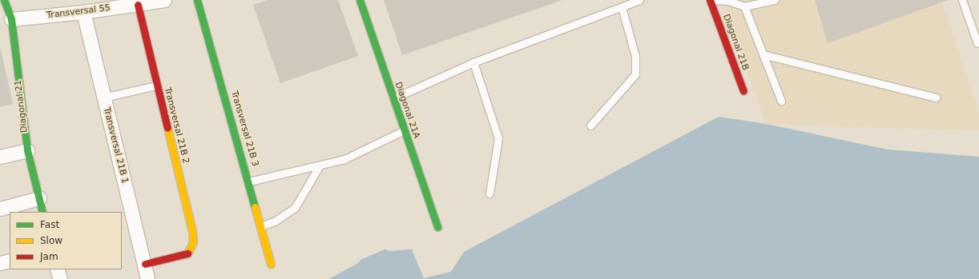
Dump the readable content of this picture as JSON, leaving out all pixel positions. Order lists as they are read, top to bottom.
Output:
{
  "streets": {
    "street": [
      "Transversal 55",
      "Diagonal 21B",
      "Diagonal 21",
      "Diagonal 21A",
      "Transversal 21B 2",
      "Transversal 21B 3",
      "Transversal 21B 1"
    ]
  },
  "crossings": [
    ["Transversal 55", "Diagonal 21"],
    ["Transversal 55", "Transversal 21B 2"],
    ["Transversal 55", "Transversal 21B 1"],
    ["Transversal 21B 2", "Transversal 21B 1"]
  ],
  "legend": ["Fast", "Slow", "Jam"]
}
